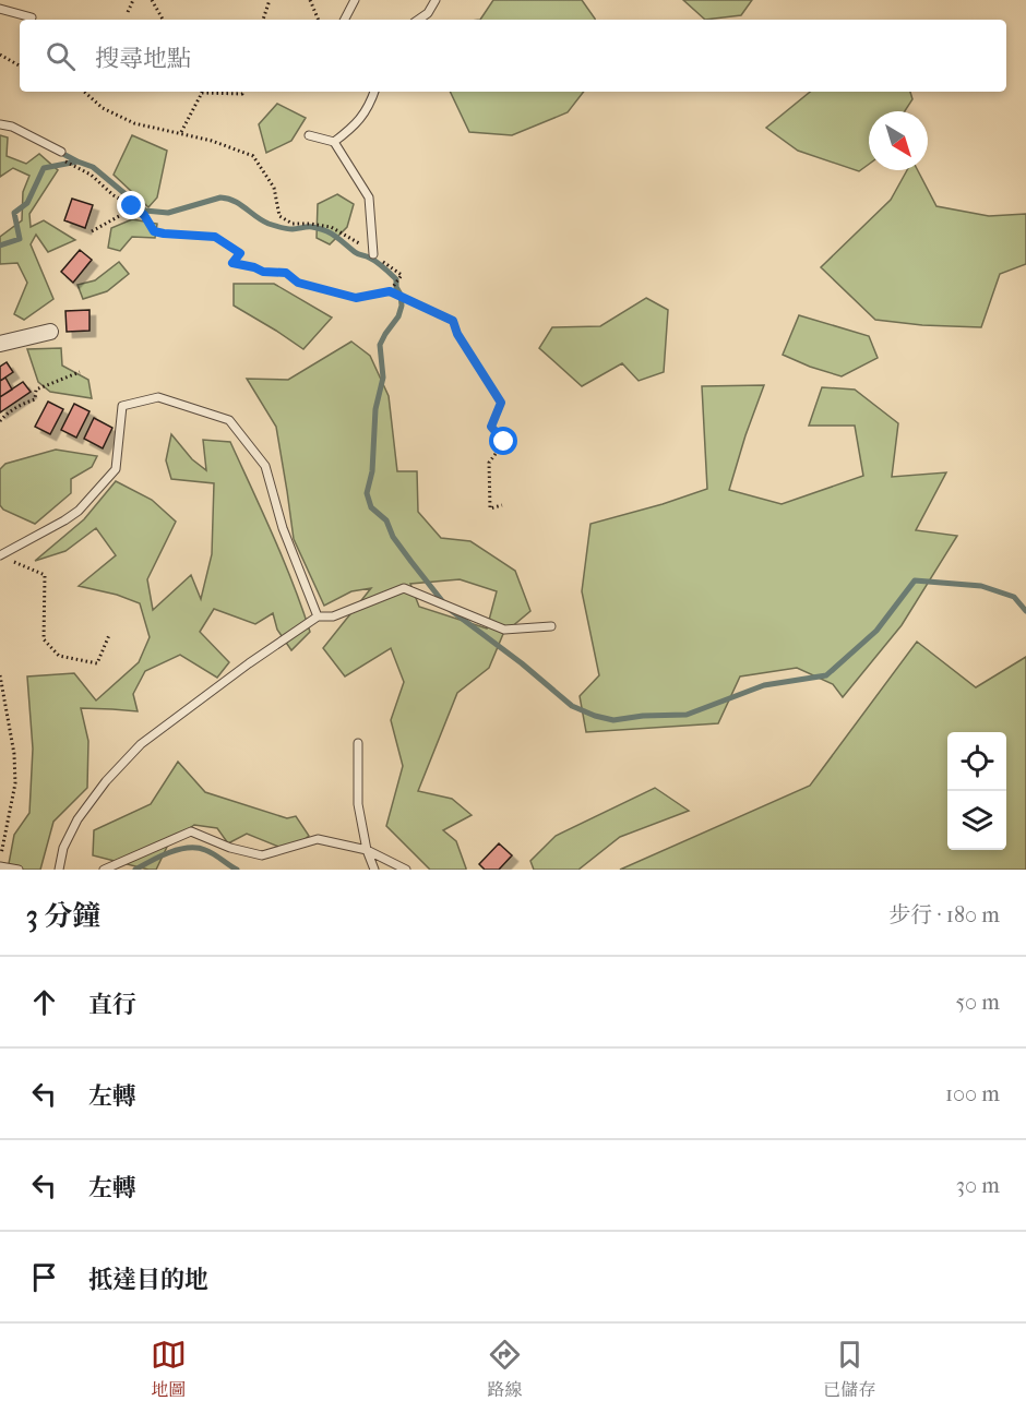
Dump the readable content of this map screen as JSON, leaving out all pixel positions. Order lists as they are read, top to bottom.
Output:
{
  "north": "bottom right",
  "page": {
    "search": "搜尋地點",
    "heading": ["3 分鐘", "步行 · 180 m"],
    "list": [
      ["直行", "50 m"],
      ["左轉", "100 m"],
      ["左轉", "30 m"],
      "抵達目的地"
    ],
    "nav": ["地圖", "路線", "已儲存"]
  }
}
